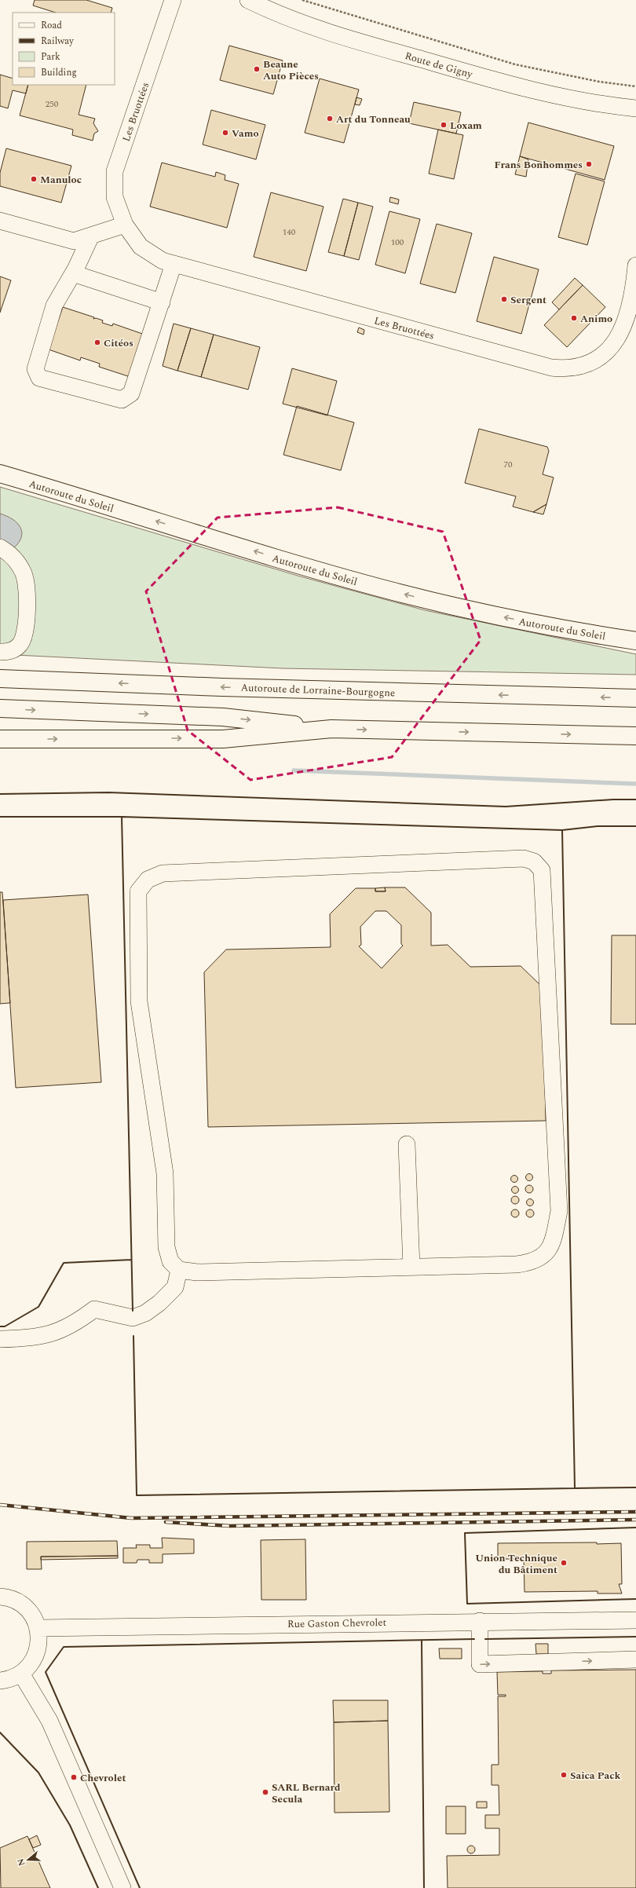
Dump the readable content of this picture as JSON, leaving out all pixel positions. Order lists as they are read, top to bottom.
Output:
{
  "streets": {
    "highway": ["Autoroute du Soleil", "Autoroute de Lorraine-Bourgogne"],
    "street": ["Route de Gigny", "Les Bruottées", "Rue Gaston Chevrolet"]
  },
  "places": [
    "Beaune Auto Pièces",
    "Art du Tonneau",
    "Loxam",
    "Vamo",
    "Frans Bonhommes",
    "Manuloc",
    "Sergent",
    "Animo",
    "Citéos",
    "Union Technique du Bâtiment",
    "Saica Pack",
    "Chevrolet",
    "SARL Bernard Secula"
  ],
  "house_numbers": [
    "250",
    "140",
    "100",
    "70"
  ],
  "legend": [
    "Road",
    "Railway",
    "Park",
    "Building"
  ],
  "north": "left"
}
